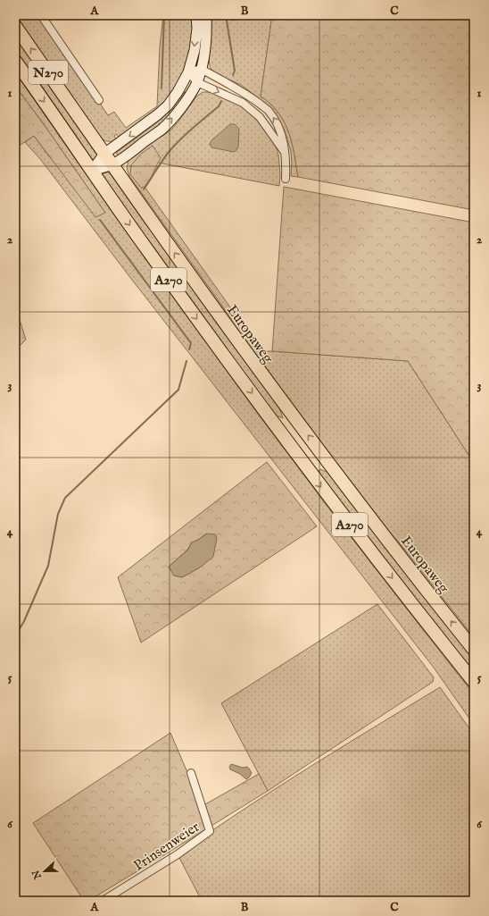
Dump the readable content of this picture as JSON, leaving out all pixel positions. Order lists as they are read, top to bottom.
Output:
{
  "streets": {
    "highway": ["N270", "A270", "Europaweg"],
    "street": ["Prinsenweier"]
  },
  "crossings": [
    ["N270", "A270"]
  ],
  "north": "left",
  "grid": {
    "columns": ["A", "B", "C"],
    "rows": [
      "1",
      "2",
      "3",
      "4",
      "5",
      "6"
    ]
  }
}
